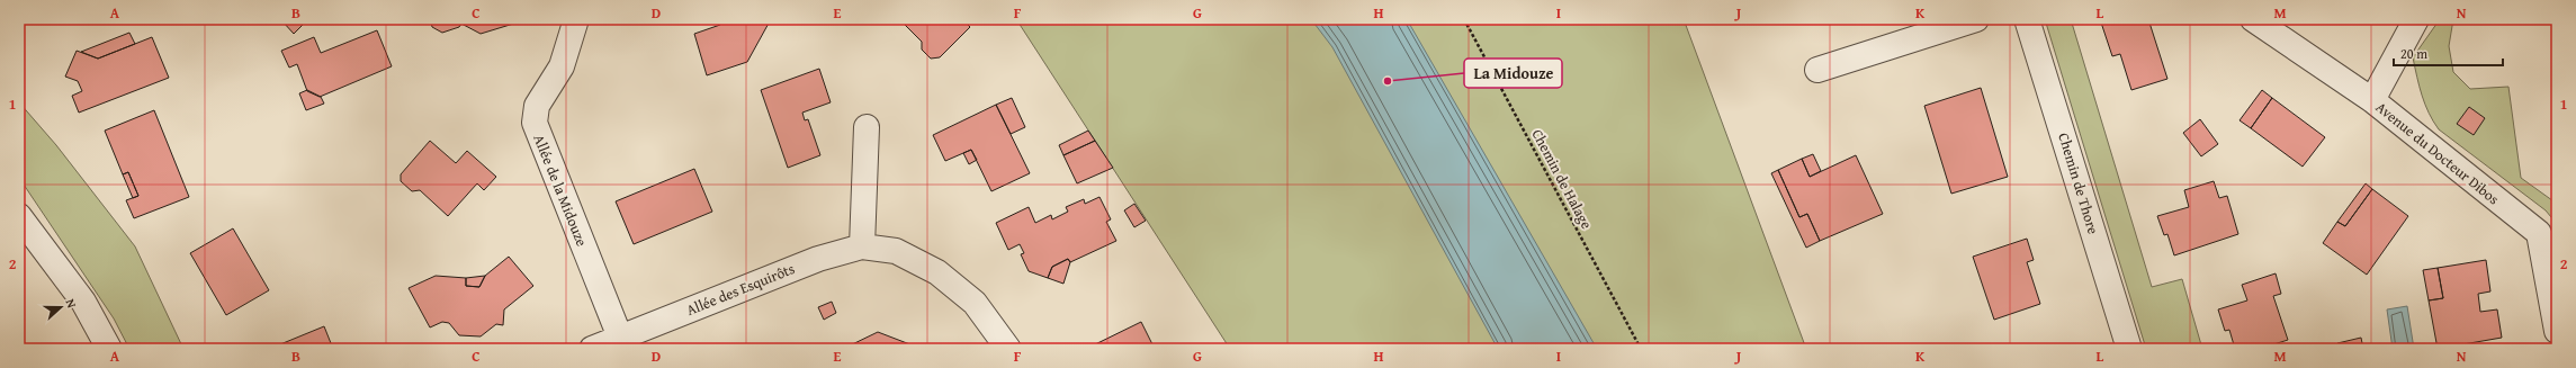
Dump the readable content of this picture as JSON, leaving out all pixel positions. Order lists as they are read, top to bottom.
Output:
{
  "streets": {
    "street": [
      "Avenue du Docteur Dibos",
      "Chemin de Thore",
      "Allée de la Midouze",
      "Allée des Esquirôts"
    ],
    "path": ["Chemin de Halage"]
  },
  "crossings": [
    ["Allée de la Midouze", "Allée des Esquirôts"]
  ],
  "places": ["La Midouze"],
  "scale_bar": "20 m",
  "north": "right",
  "grid": {
    "columns": [
      "A",
      "B",
      "C",
      "D",
      "E",
      "F",
      "G",
      "H",
      "I",
      "J",
      "K",
      "L",
      "M",
      "N"
    ],
    "rows": ["1", "2"]
  }
}
